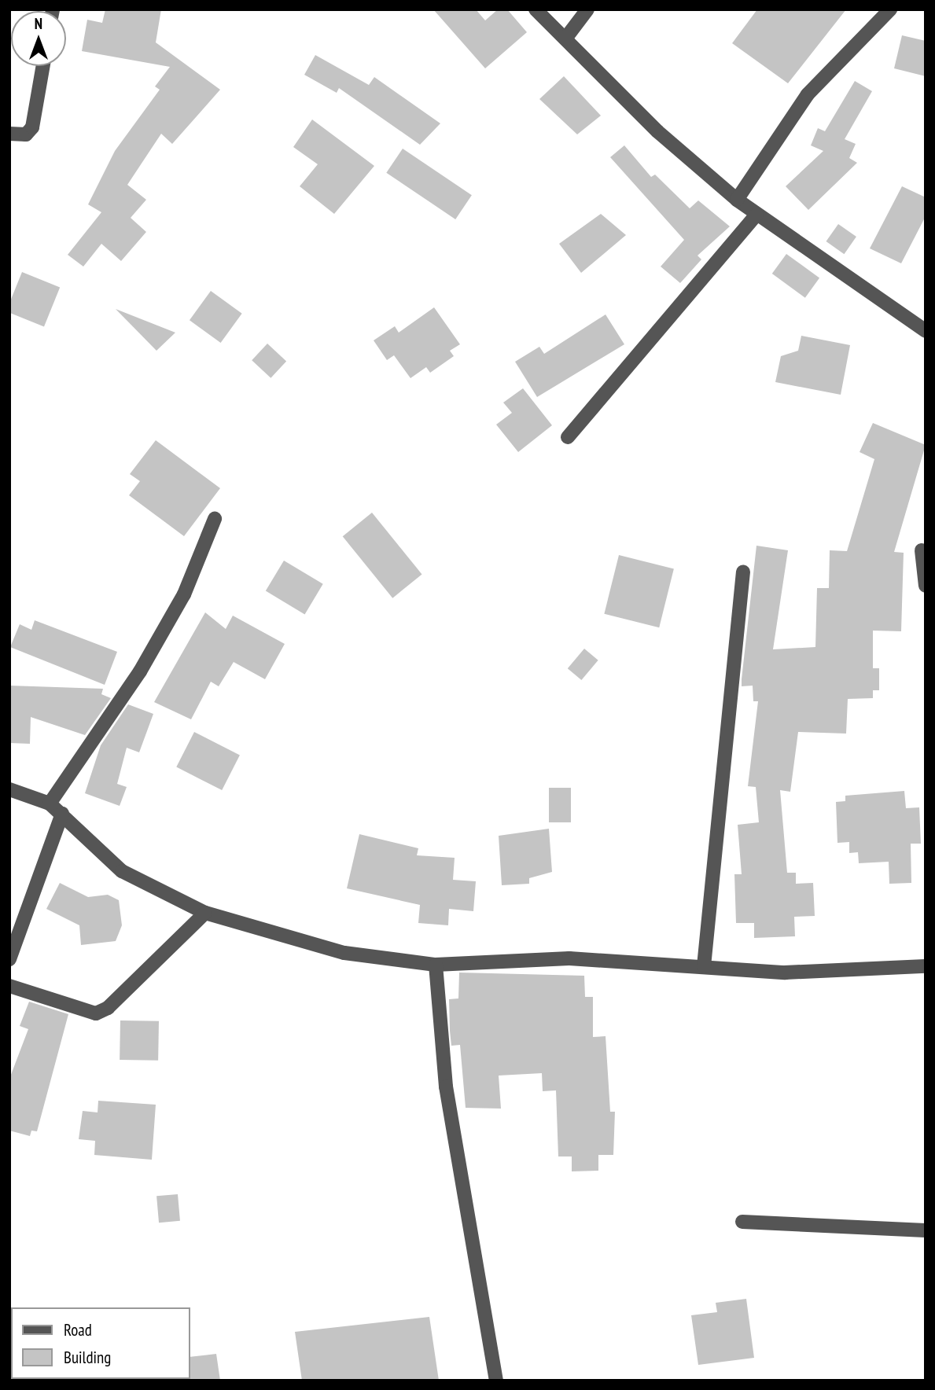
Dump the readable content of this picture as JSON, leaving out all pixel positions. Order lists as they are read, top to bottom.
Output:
{
  "legend": ["Road", "Building"],
  "north": "top"
}
